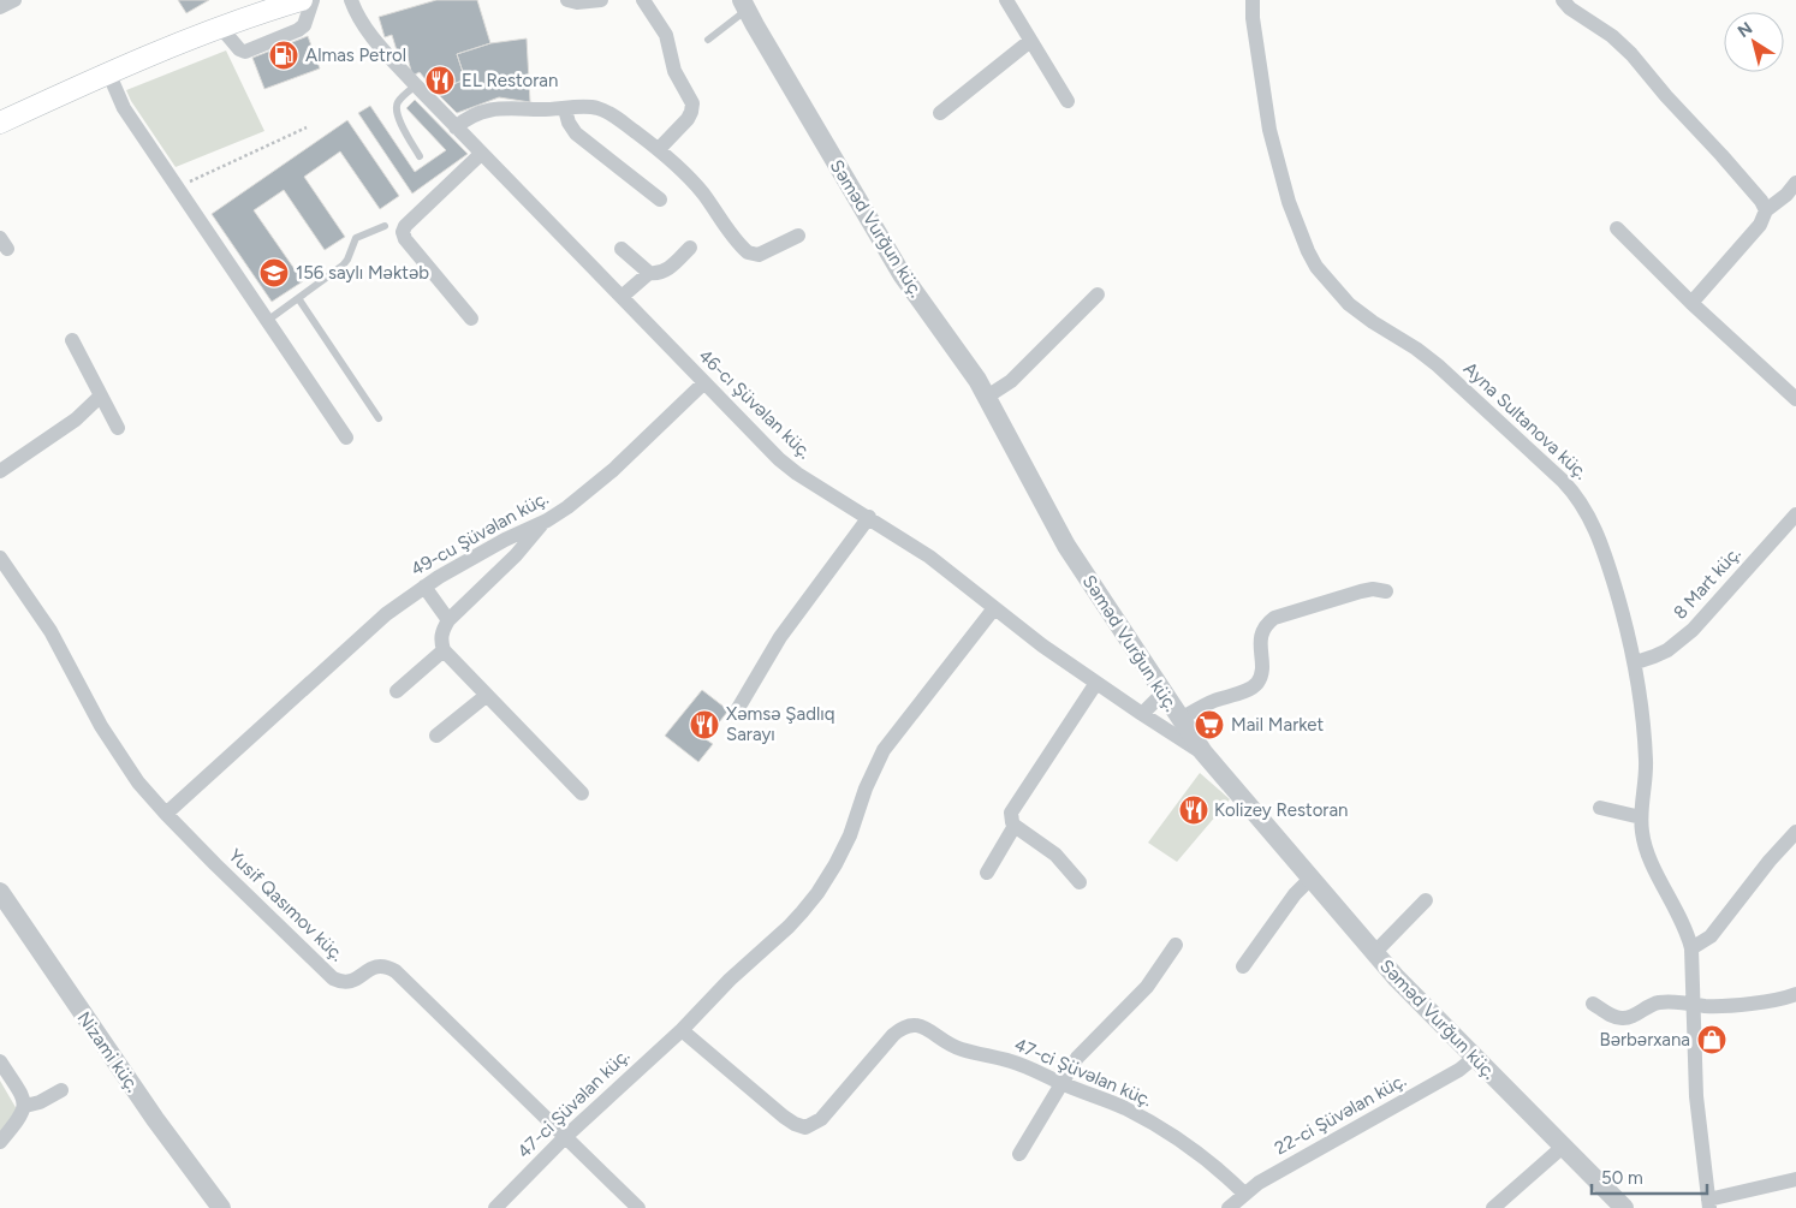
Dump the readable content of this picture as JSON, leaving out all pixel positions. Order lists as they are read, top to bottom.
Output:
{
  "streets": {
    "street": [
      "Səməd Vurğun küç.",
      "46-cı Şüvəlan küç.",
      "Ayna Sultanova küç.",
      "49-cu Şüvəlan küç.",
      "8 Mart küç.",
      "Yusif Qasımov küç.",
      "Nizami küç.",
      "47-ci Şüvəlan küç.",
      "22-ci Şüvəlan küç."
    ]
  },
  "crossings": [
    ["Səməd Vurğun küç.", "46-cı Şüvəlan küç."],
    ["Səməd Vurğun küç.", "22-ci Şüvəlan küç."],
    ["46-cı Şüvəlan küç.", "49-cu Şüvəlan küç."],
    ["46-cı Şüvəlan küç.", "47-ci Şüvəlan küç."],
    ["Ayna Sultanova küç.", "8 Mart küç."],
    ["49-cu Şüvəlan küç.", "Yusif Qasımov küç."],
    ["Yusif Qasımov küç.", "47-ci Şüvəlan küç."],
    ["47-ci Şüvəlan küç.", "22-ci Şüvəlan küç."]
  ],
  "places": {
    "fuel station": ["Almas Petrol"],
    "restaurant": ["EL Restoran", "Xəmsə Şadlıq Sarayı", "Kolizey Restoran"],
    "school or university": ["156 saylı Məktəb"],
    "supermarket": ["Mail Market"],
    "shop": ["Bərbərxana"]
  },
  "scale_bar": "50 m",
  "north": "top left"
}
